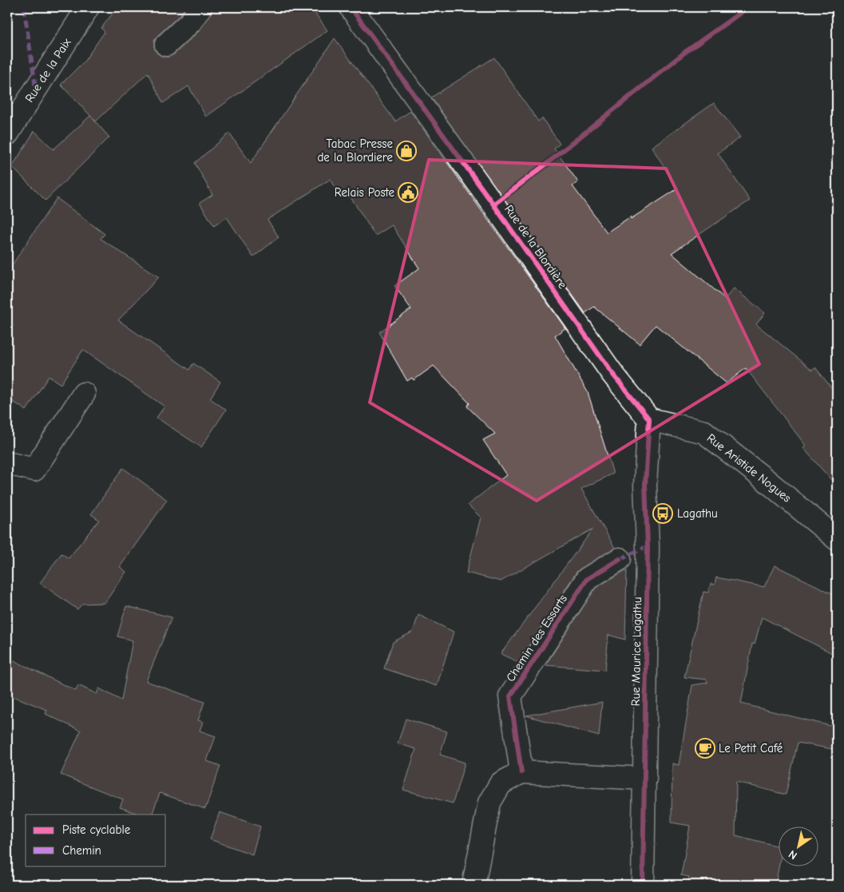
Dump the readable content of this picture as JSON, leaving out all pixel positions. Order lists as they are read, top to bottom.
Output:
{
  "streets": {
    "street": [
      "Rue de la Paix",
      "Rue de la Blordière",
      "Rue Aristide Nogues",
      "Chemin des Essarts",
      "Rue Maurice Lagathu"
    ]
  },
  "crossings": [
    ["Rue de la Blordière", "Rue Aristide Nogues"],
    ["Rue de la Blordière", "Rue Maurice Lagathu"],
    ["Rue Aristide Nogues", "Rue Maurice Lagathu"]
  ],
  "places": {
    "shop": ["Tabac Presse de la Blordiere"],
    "public building": ["Relais Poste"],
    "bus stop": ["Lagathu"],
    "cafe": ["Le Petit Café"]
  },
  "legend": ["Piste cyclable", "Chemin"],
  "north": "bottom left"
}
